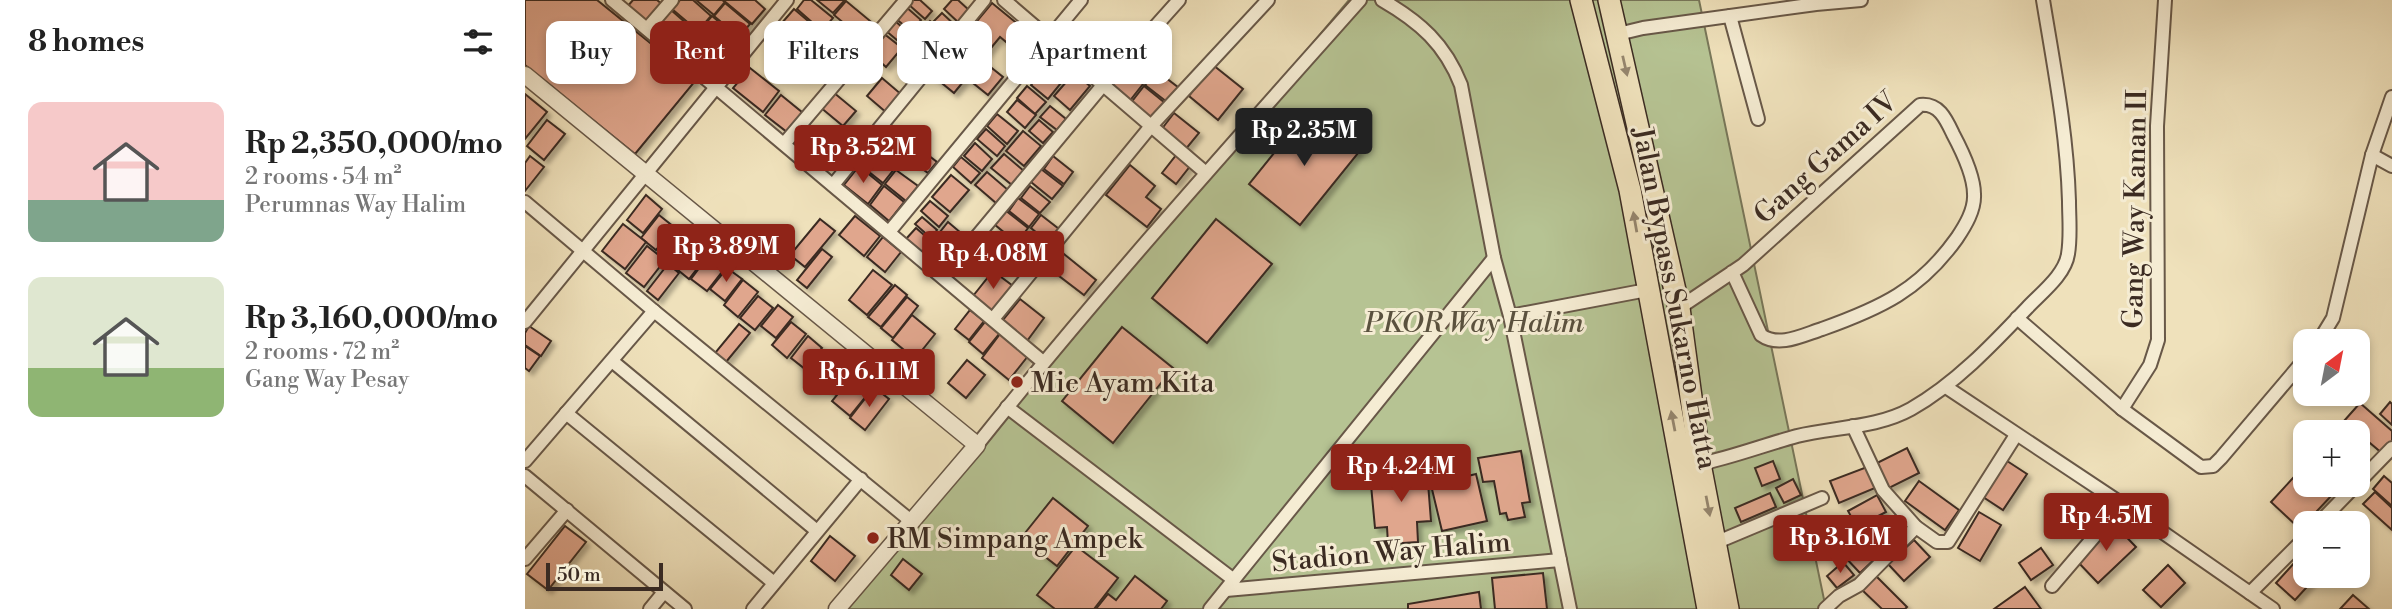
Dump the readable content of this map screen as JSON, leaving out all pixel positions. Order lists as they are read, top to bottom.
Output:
{
  "streets": {
    "highway": ["Jalan Bypass Sukarno Hatta"],
    "street": ["Gang Gama IV", "Gang Way Kanan II", "Stadion Way Halim"]
  },
  "crossings": [
    ["Gang Gama IV", "Jalan Bypass Sukarno Hatta"]
  ],
  "parks": ["PKOR Way Halim"],
  "places": ["Mie Ayam Kita", "RM Simpang Ampek"],
  "scale_bar": "50 m",
  "north": "top right",
  "page": {
    "heading": "8 homes",
    "chip": [
      "Buy",
      "Rent",
      "Filters",
      "New",
      "Apartment"
    ],
    "list": [
      {
        "name": "Rp 2,350,000/mo",
        "note": "2 rooms · 54 m² · Perumnas Way Halim"
      },
      {
        "name": "Rp 3,160,000/mo",
        "note": "2 rooms · 72 m² · Gang Way Pesay"
      }
    ],
    "price": [
      "Rp 2.35M",
      "Rp 3.52M",
      "Rp 3.89M",
      "Rp 4.08M",
      "Rp 6.11M",
      "Rp 4.24M",
      "Rp 4.5M",
      "Rp 3.16M"
    ],
    "map_buttons": ["+", "−"],
    "scale": "50 m"
  }
}
